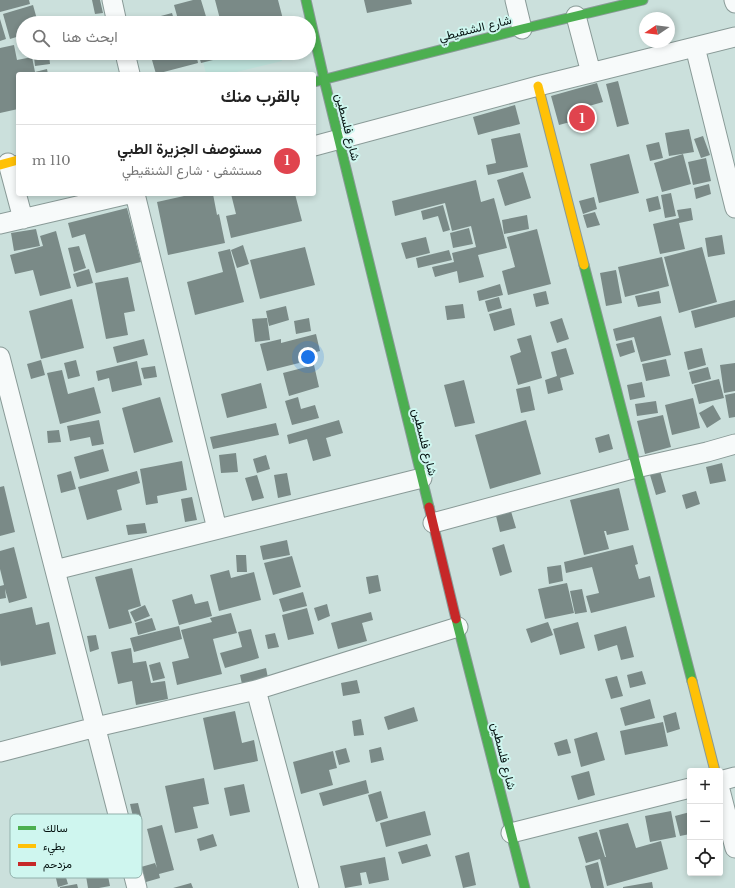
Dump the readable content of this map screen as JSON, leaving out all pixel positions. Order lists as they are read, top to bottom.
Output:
{
  "streets": {
    "street": ["شارع الشنقيطي", "شارع فلسطين"]
  },
  "crossings": [
    ["شارع الشنقيطي", "شارع فلسطين"]
  ],
  "legend": ["سالك", "بطيء", "مزدحم"],
  "north": "left",
  "page": {
    "search": "ابحث هنا",
    "heading": "بالقرب منك",
    "pins": "1",
    "list": [
      {
        "mark": "1",
        "name": "مستوصف الجزيرة الطبي",
        "note": "مستشفى · شارع الشنقيطي",
        "value": "110 m"
      }
    ],
    "map_buttons": ["+", "−"]
  }
}
